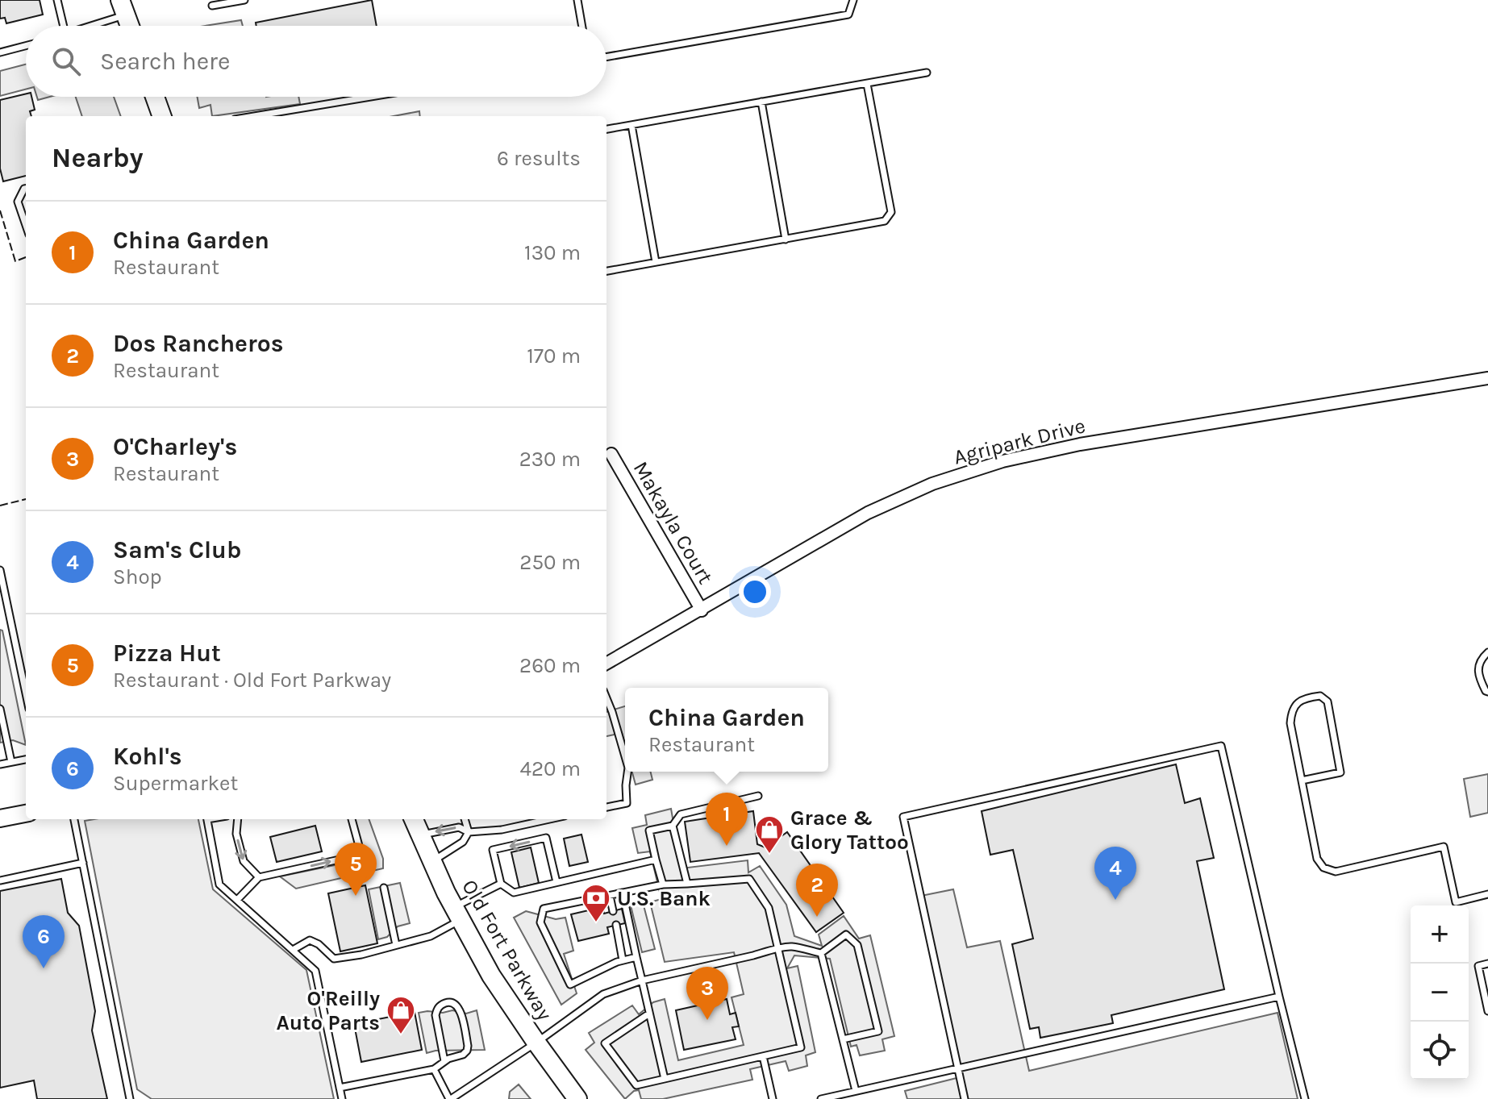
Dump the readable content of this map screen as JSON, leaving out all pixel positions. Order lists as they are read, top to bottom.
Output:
{
  "streets": {
    "main road": ["Old Fort Parkway"],
    "street": ["Agripark Drive", "Makayla Court"]
  },
  "crossings": [
    ["Agripark Drive", "Makayla Court"]
  ],
  "places": {
    "shop": ["Grace & Glory Tattoo", "O'Reilly Auto Parts"],
    "bank": ["U.S. Bank"]
  },
  "page": {
    "search": "Search here",
    "heading": ["Nearby", "6 results"],
    "list": [
      {
        "mark": "1",
        "name": "China Garden",
        "note": "Restaurant",
        "value": "130 m"
      },
      {
        "mark": "2",
        "name": "Dos Rancheros",
        "note": "Restaurant",
        "value": "170 m"
      },
      {
        "mark": "3",
        "name": "O'Charley's",
        "note": "Restaurant",
        "value": "230 m"
      },
      {
        "mark": "4",
        "name": "Sam's Club",
        "note": "Shop",
        "value": "250 m"
      },
      {
        "mark": "5",
        "name": "Pizza Hut",
        "note": "Restaurant · Old Fort Parkway",
        "value": "260 m"
      },
      {
        "mark": "6",
        "name": "Kohl's",
        "note": "Supermarket",
        "value": "420 m"
      }
    ],
    "popup": ["China Garden", "Restaurant"],
    "pins": [
      "1",
      "5",
      "4",
      "2",
      "6",
      "3"
    ],
    "map_buttons": ["+", "−"]
  }
}
